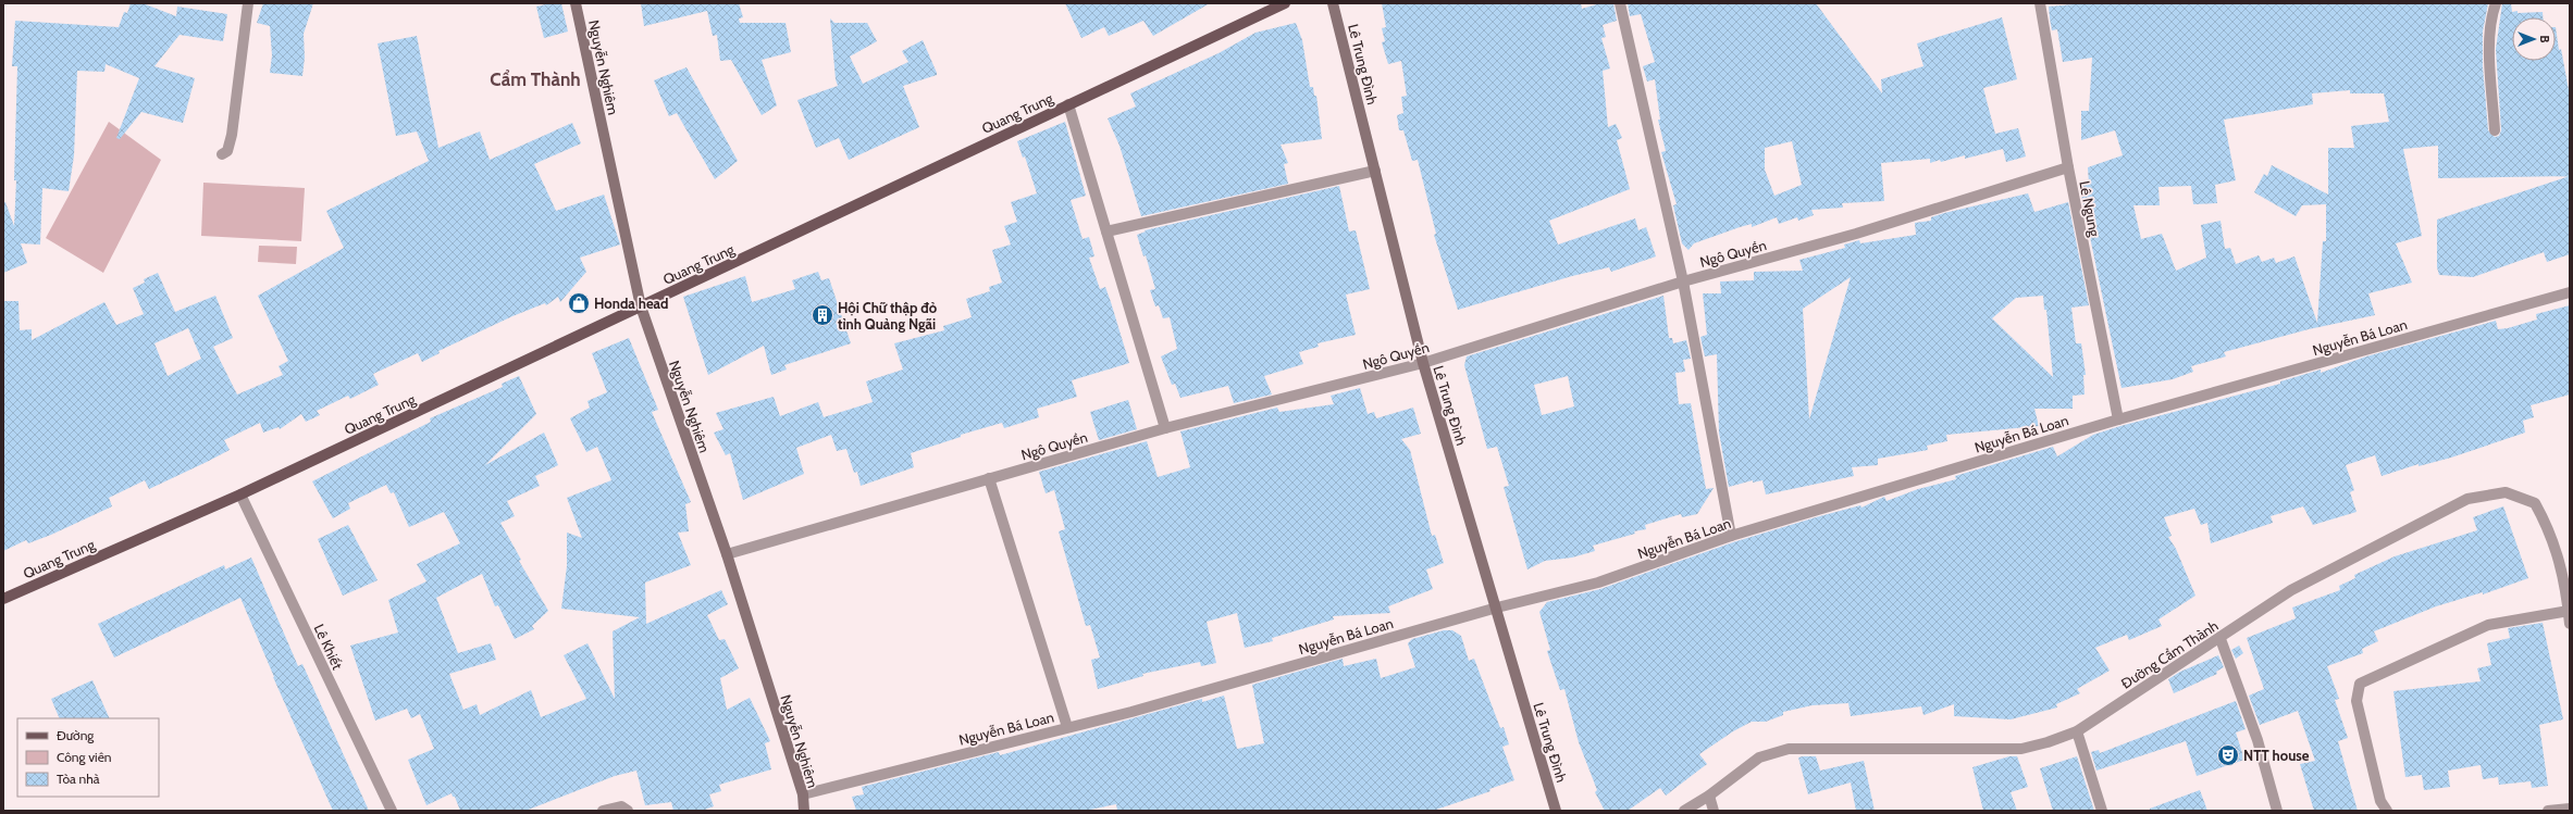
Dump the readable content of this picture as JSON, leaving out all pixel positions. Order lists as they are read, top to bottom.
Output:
{
  "streets": {
    "main road": ["Lê Trung Đình", "Nguyễn Nghiêm", "Quang Trung"],
    "street": [
      "Lê Ngung",
      "Ngô Quyền",
      "Nguyễn Bá Loan",
      "Lê Khiết",
      "Đường Cẩm Thành"
    ]
  },
  "crossings": [
    ["Lê Trung Đình", "Ngô Quyền"],
    ["Lê Trung Đình", "Nguyễn Bá Loan"],
    ["Nguyễn Nghiêm", "Quang Trung"],
    ["Nguyễn Nghiêm", "Ngô Quyền"],
    ["Nguyễn Nghiêm", "Nguyễn Bá Loan"],
    ["Quang Trung", "Lê Khiết"],
    ["Lê Ngung", "Ngô Quyền"],
    ["Lê Ngung", "Nguyễn Bá Loan"]
  ],
  "districts": ["Cẩm Thành"],
  "places": {
    "shop": ["Honda head"],
    "building": ["Hội Chữ thập đỏ tỉnh Quảng Ngãi"],
    "theatre": ["NTT house"]
  },
  "legend": ["Đường", "Công viên", "Tòa nhà"],
  "north": "right"
}
